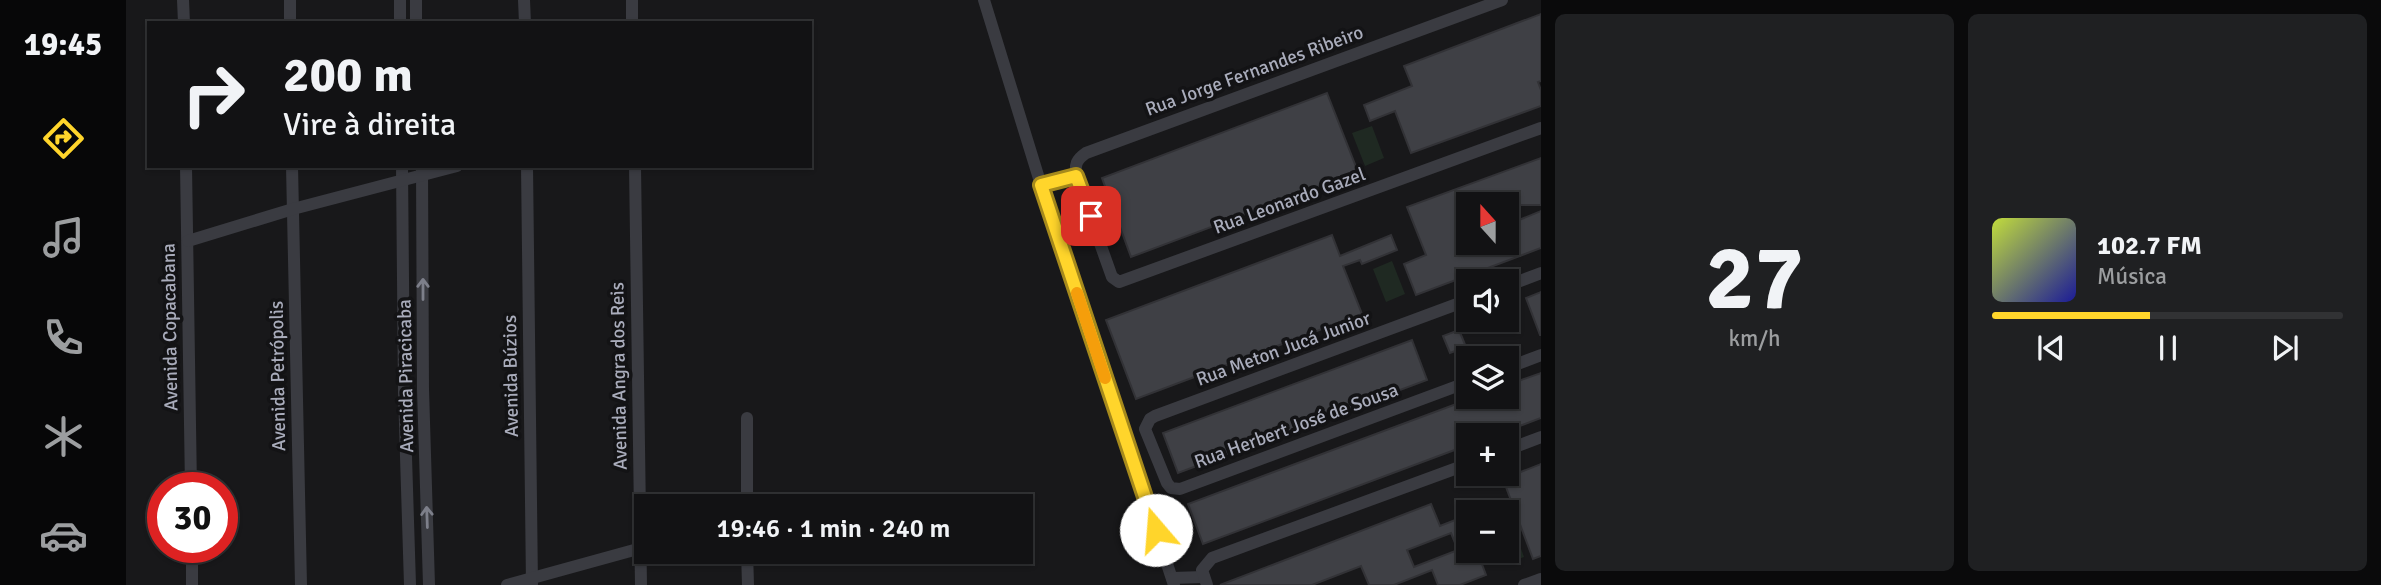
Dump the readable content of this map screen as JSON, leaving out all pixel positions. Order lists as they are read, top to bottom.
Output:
{
  "streets": {
    "street": [
      "Rua Jorge Fernandes Ribeiro",
      "Rua Leonardo Gazel",
      "Avenida Copacabana",
      "Rua Meton Jucá Junior",
      "Avenida Petrópolis",
      "Avenida Piracicaba",
      "Avenida Búzios",
      "Avenida Angra dos Reis",
      "Rua Herbert José de Sousa"
    ]
  },
  "crossings": [
    ["Rua Jorge Fernandes Ribeiro", "Rua Leonardo Gazel"],
    ["Rua Meton Jucá Junior", "Rua Herbert José de Sousa"]
  ],
  "north": "top",
  "page": {
    "tabs": "19:45",
    "tile": ["27", "km/h"],
    "turn": ["200 m", "Vire à direita"],
    "map_buttons": ["+", "−"],
    "song": ["102.7 FM", "Música"],
    "limit": "30",
    "trip": "19:46 · 1 min · 240 m"
  }
}
